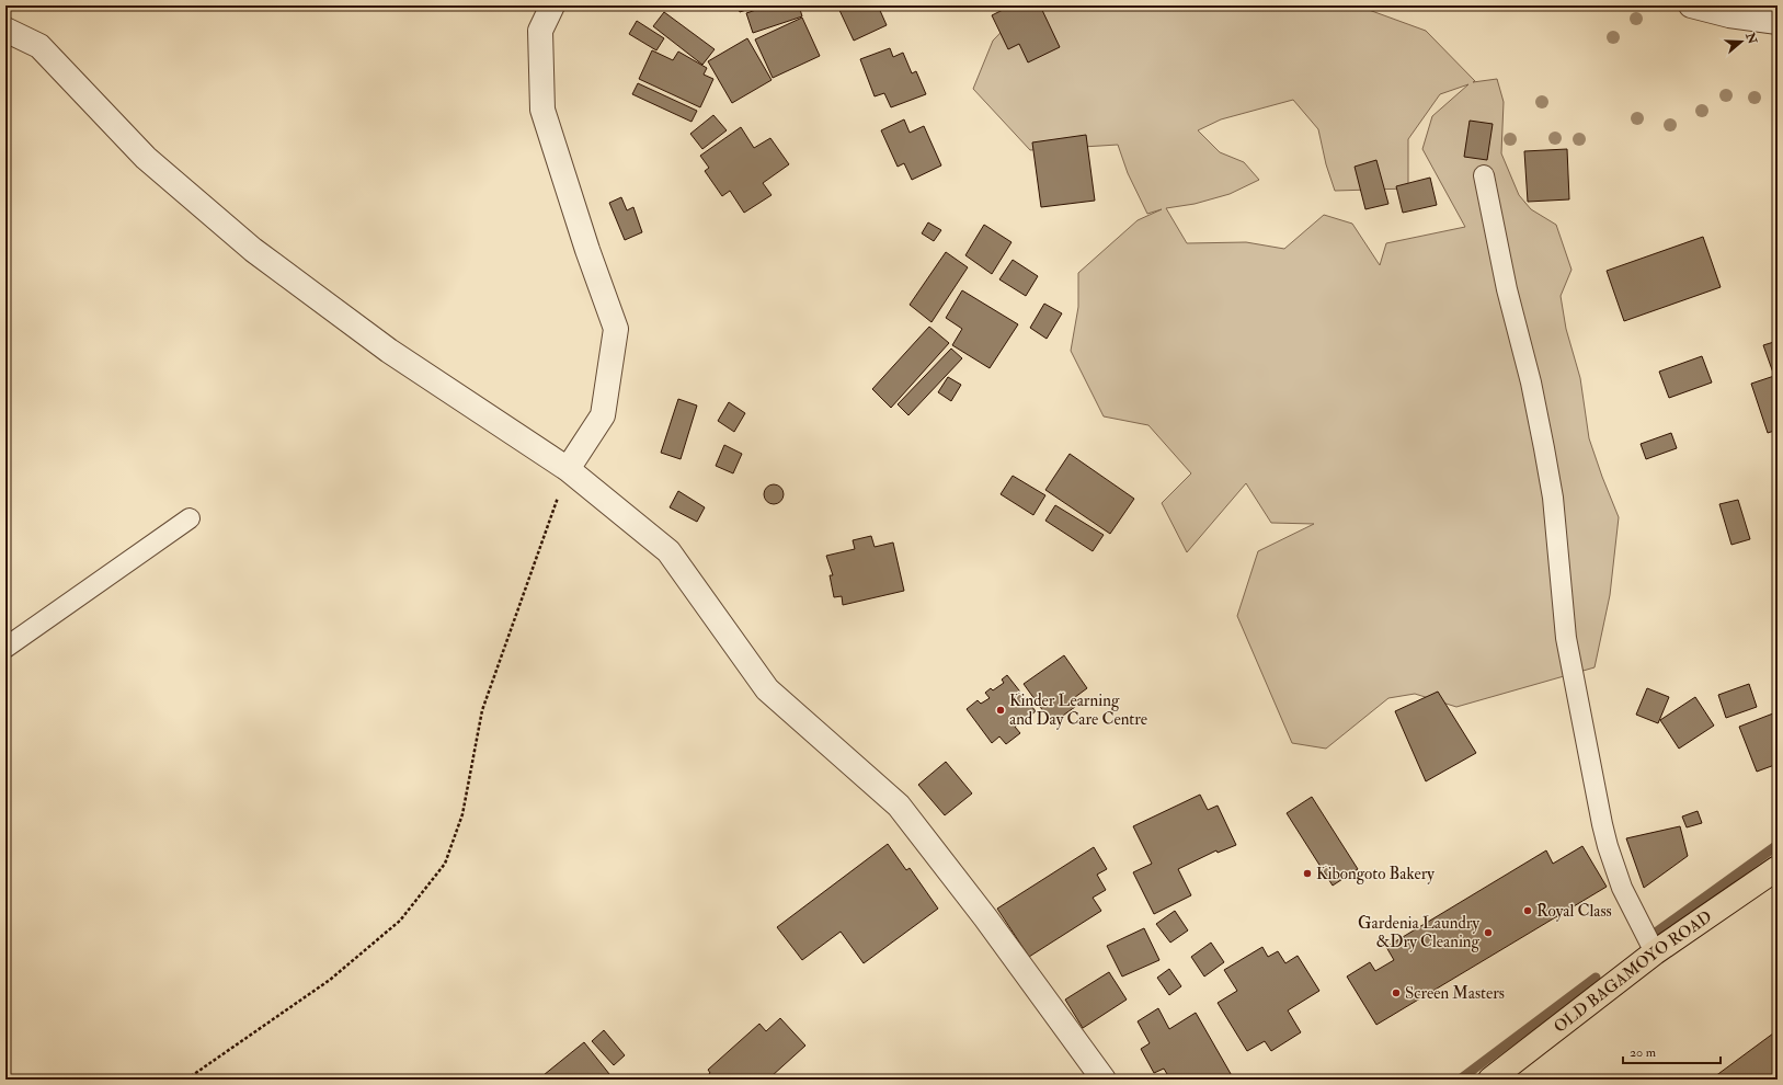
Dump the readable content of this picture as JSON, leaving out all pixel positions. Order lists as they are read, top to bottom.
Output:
{
  "streets": {
    "main road": ["OLD BAGAMOYO ROAD"]
  },
  "places": [
    "Kinder Learning and Day Care Centre",
    "Kibongoto Bakery",
    "Royal Class",
    "Gardenia Laundry &Dry Cleaning",
    "Screen Masters"
  ],
  "scale_bar": "20 m",
  "north": "right"
}
